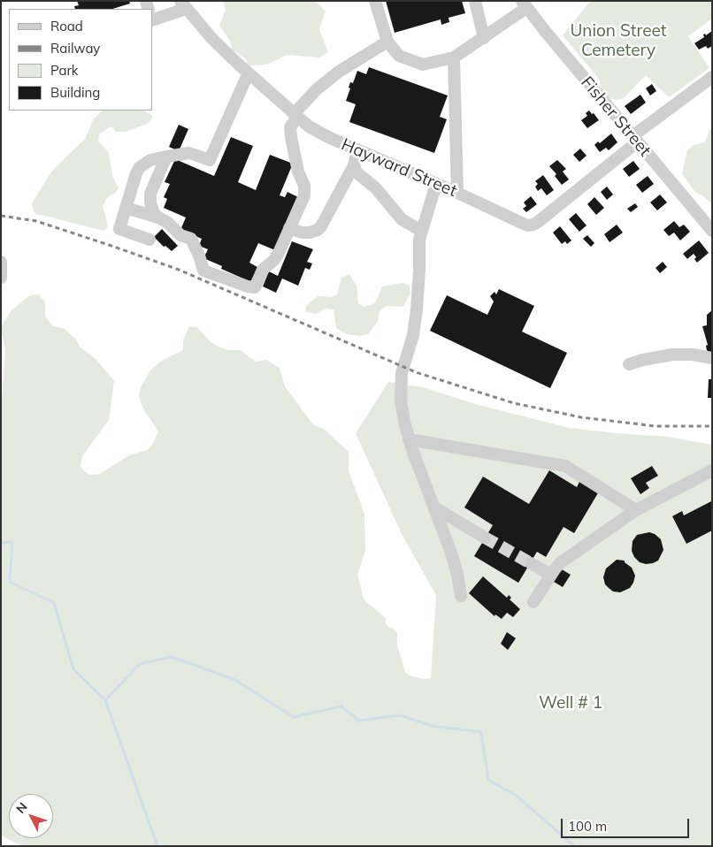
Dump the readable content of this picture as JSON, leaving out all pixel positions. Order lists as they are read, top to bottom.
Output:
{
  "streets": {
    "street": ["Fisher Street", "Hayward Street"]
  },
  "crossings": [
    ["Fisher Street", "Hayward Street"]
  ],
  "parks": ["Union Street Cemetery", "Well # 1"],
  "legend": [
    "Road",
    "Railway",
    "Park",
    "Building"
  ],
  "scale_bar": "100 m",
  "north": "top left"
}
